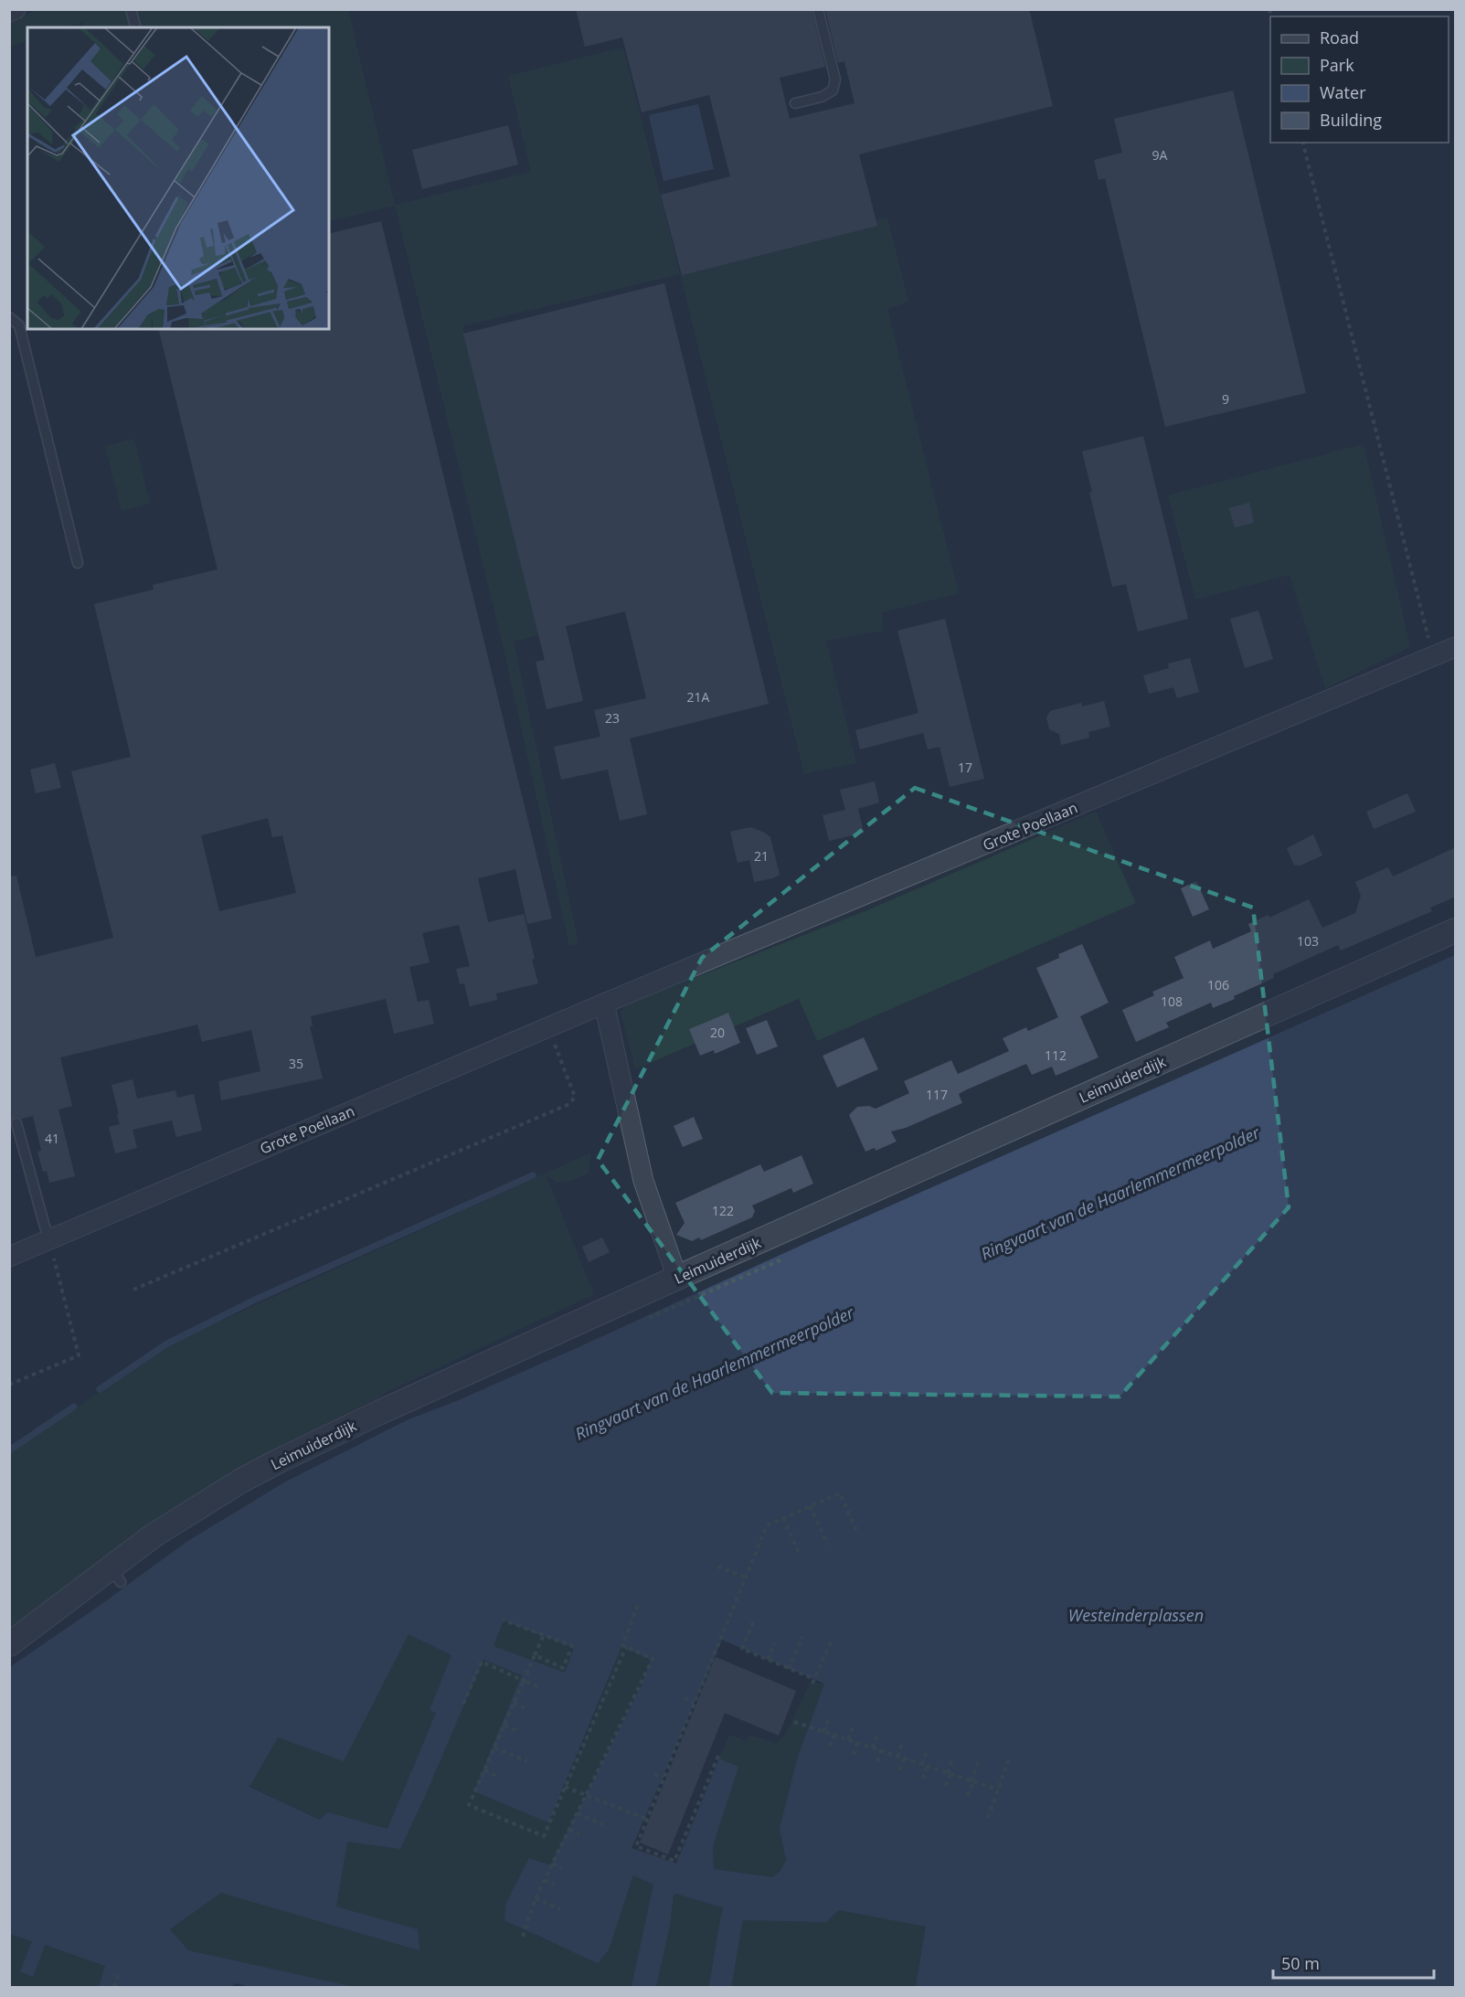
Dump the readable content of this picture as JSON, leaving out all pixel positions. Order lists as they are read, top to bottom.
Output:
{
  "streets": {
    "street": ["Grote Poellaan", "Leimuiderdijk"]
  },
  "water": ["Ringvaart van de Haarlemmermeerpolder", "Westeinderplassen"],
  "house_numbers": [
    "9A",
    "9",
    "21A",
    "23",
    "17",
    "21",
    "103",
    "106",
    "108",
    "20",
    "112",
    "35",
    "117",
    "41",
    "122"
  ],
  "legend": [
    "Road",
    "Park",
    "Water",
    "Building"
  ],
  "scale_bar": "50 m"
}
